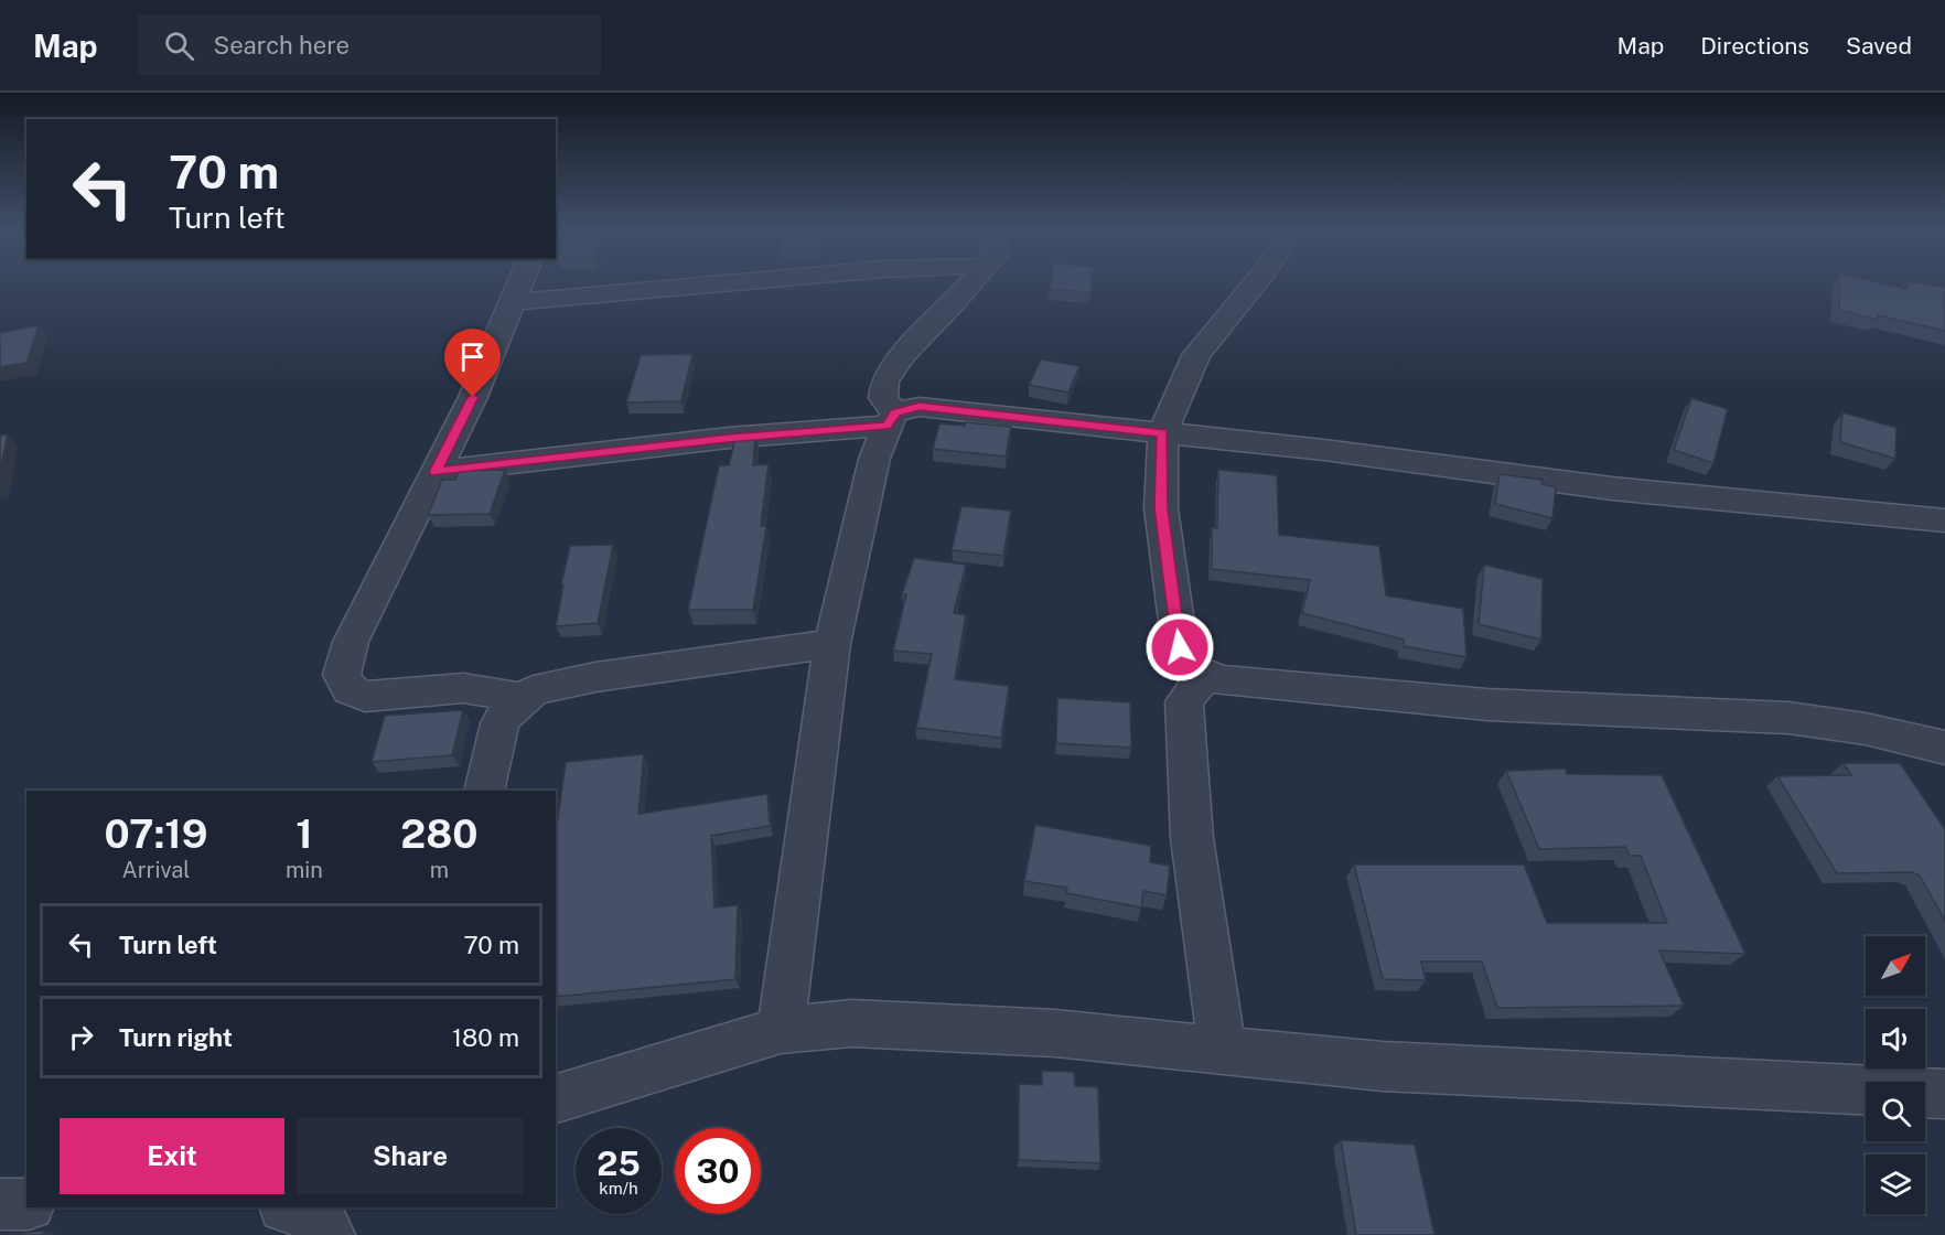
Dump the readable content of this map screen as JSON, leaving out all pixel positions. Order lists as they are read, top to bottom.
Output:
{
  "north": "top right",
  "page": {
    "header": "Map",
    "search": "Search here",
    "nav": ["Map", "Directions", "Saved"],
    "turn": ["70 m", "Turn left"],
    "eta": [
      "07:19",
      "Arrival",
      "1",
      "min",
      "280",
      "m"
    ],
    "list": [
      {
        "name": "Turn left",
        "value": "70 m"
      },
      {
        "name": "Turn right",
        "value": "180 m"
      }
    ],
    "buttons": ["Exit", "Share"],
    "speed": "25 km/h",
    "limit": "30"
  }
}
